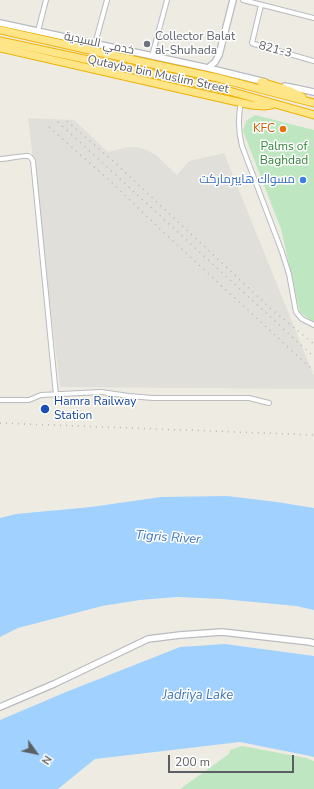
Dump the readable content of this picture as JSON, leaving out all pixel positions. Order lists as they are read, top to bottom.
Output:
{
  "streets": {
    "highway": ["Qutayba bin Muslim Street"],
    "street": ["خدمي السيدية", "821-3"]
  },
  "water": ["Tigris River", "Jadriya Lake"],
  "parks": ["Palms of Baghdad"],
  "places": [
    "Collector Balat al-Shuhada",
    "KFC",
    "مسواك هايبرماركت",
    "Hamra Railway Station"
  ],
  "scale_bar": "200 m",
  "north": "bottom right"
}
